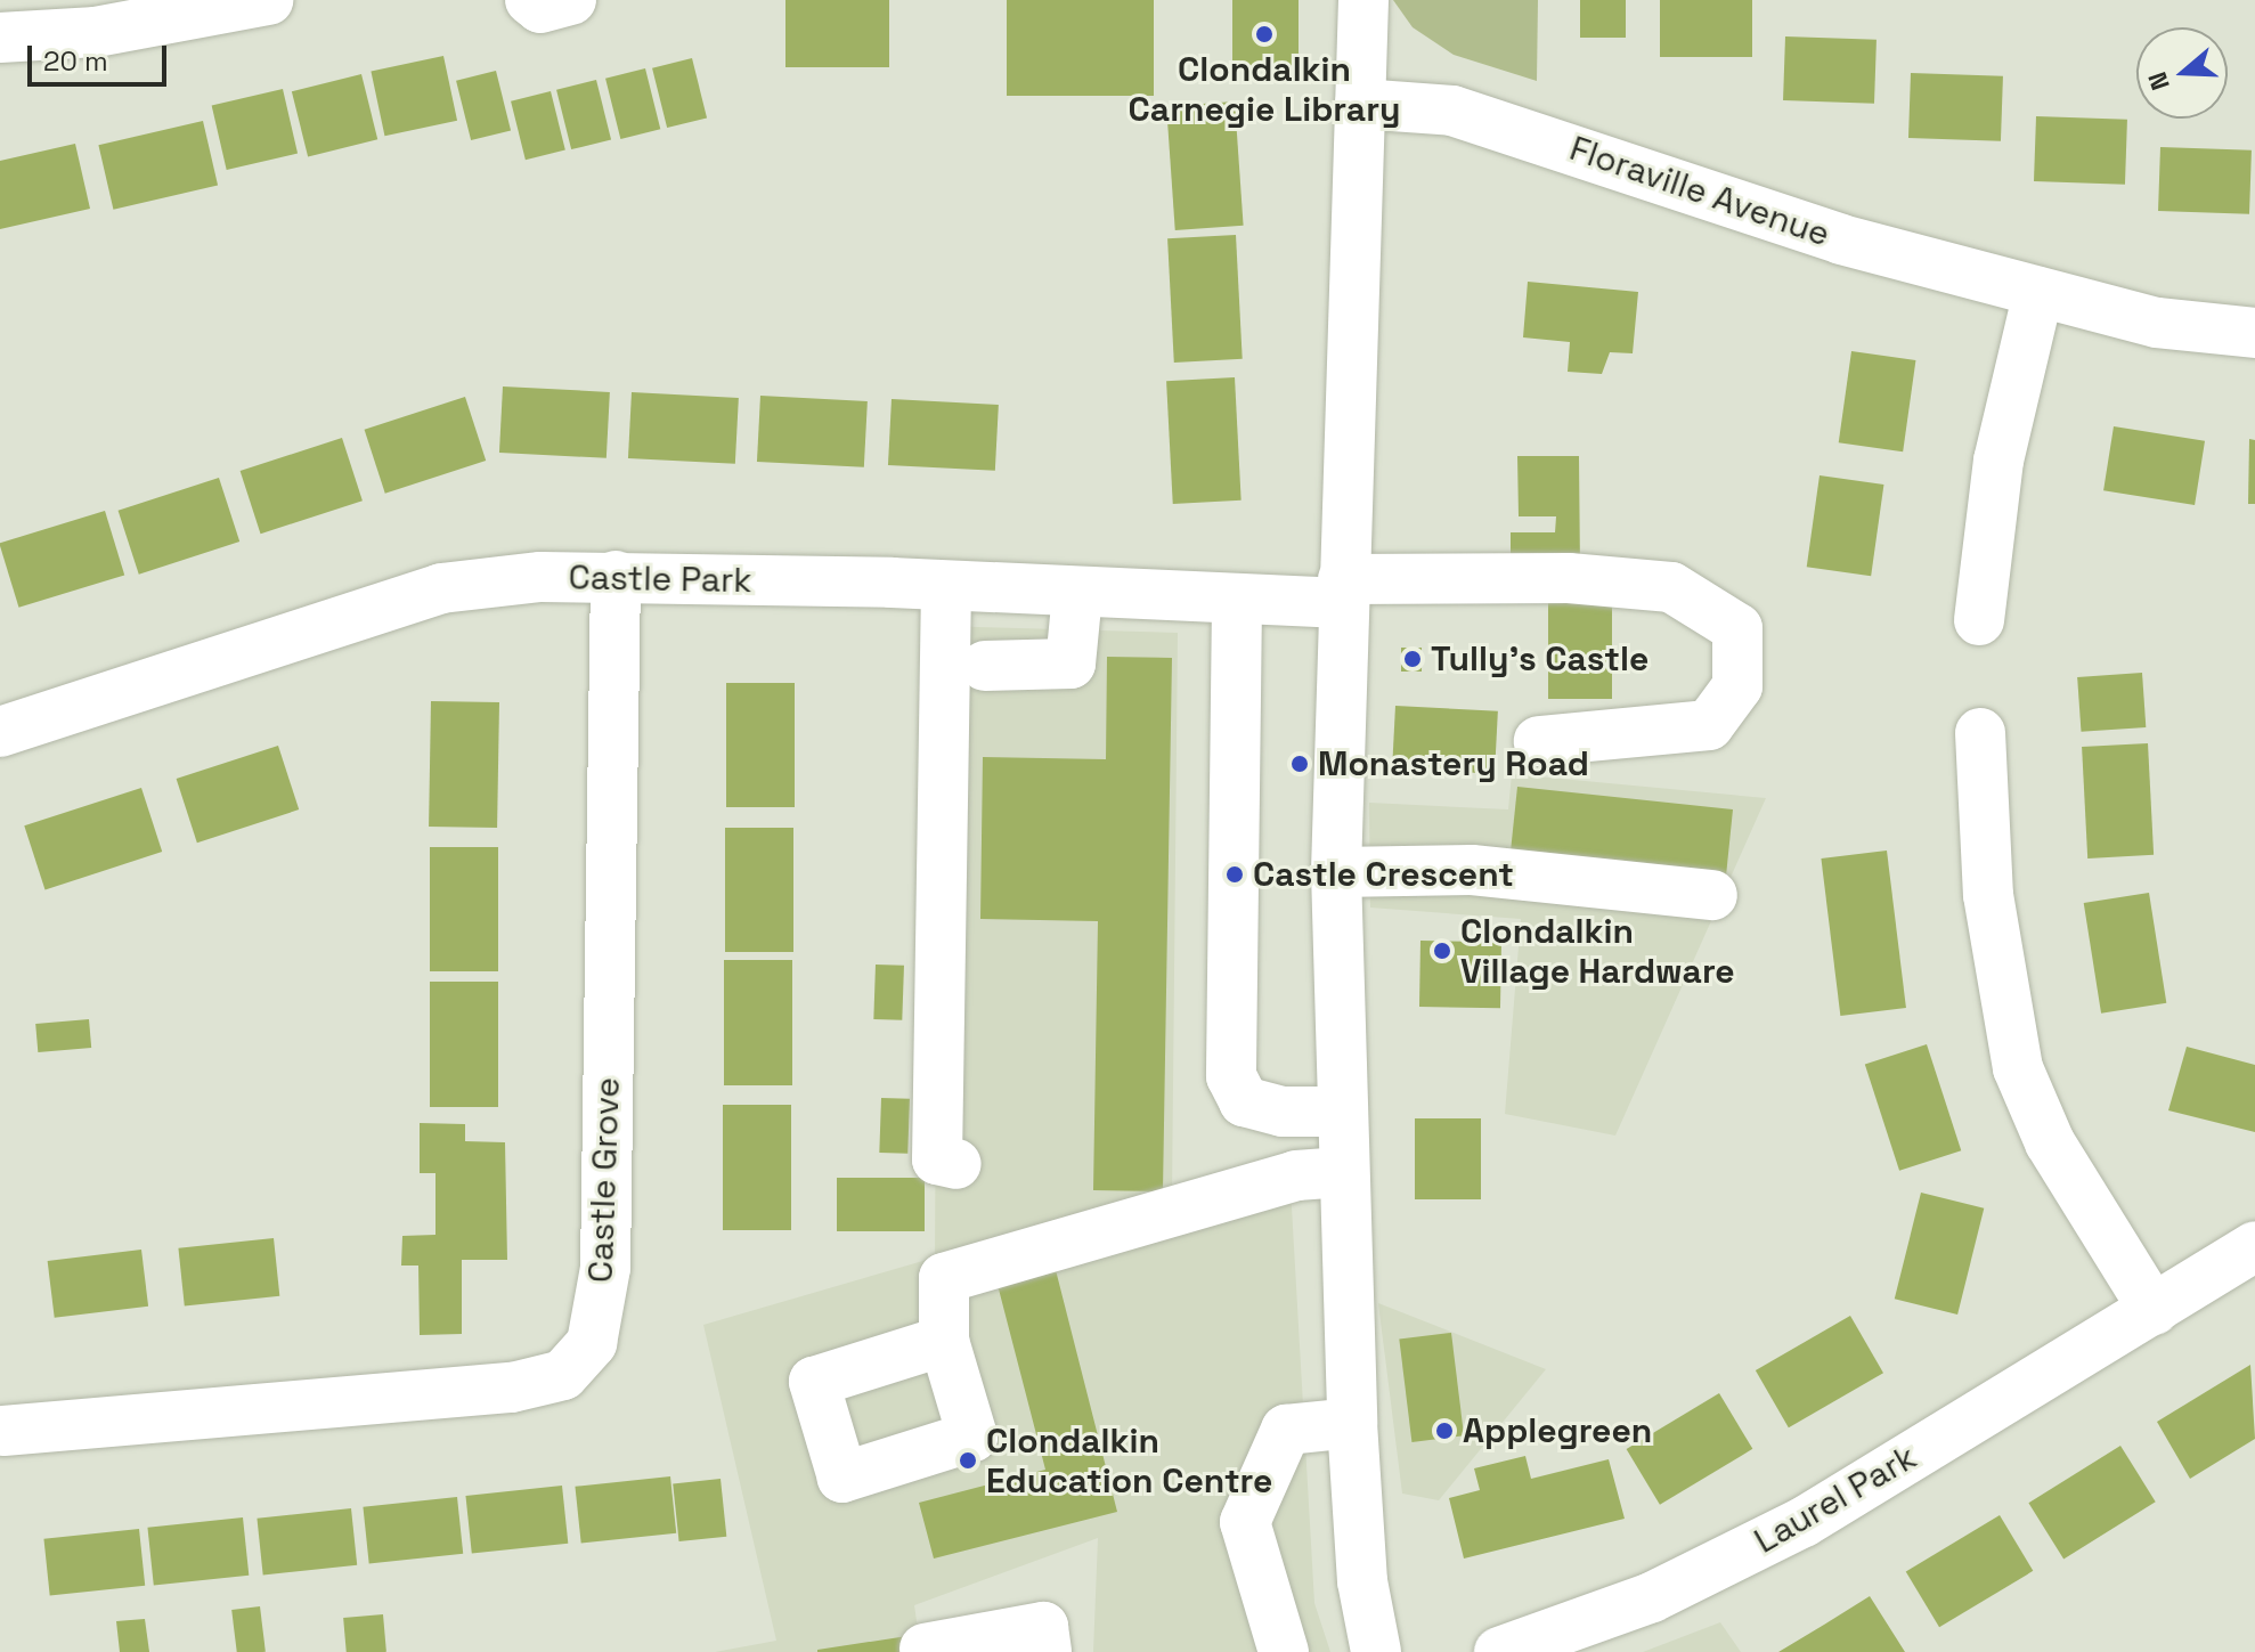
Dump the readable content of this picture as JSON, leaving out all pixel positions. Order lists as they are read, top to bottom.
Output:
{
  "streets": {
    "street": [
      "Floraville Avenue",
      "Castle Park",
      "Castle Grove",
      "Laurel Park"
    ]
  },
  "crossings": [
    ["Castle Park", "Castle Grove"]
  ],
  "places": [
    "Clondalkin Carnegie Library",
    "Tully's Castle",
    "Monastery Road",
    "Castle Crescent",
    "Clondalkin Village Hardware",
    "Applegreen",
    "Clondalkin Education Centre"
  ],
  "scale_bar": "20 m",
  "north": "left"
}
